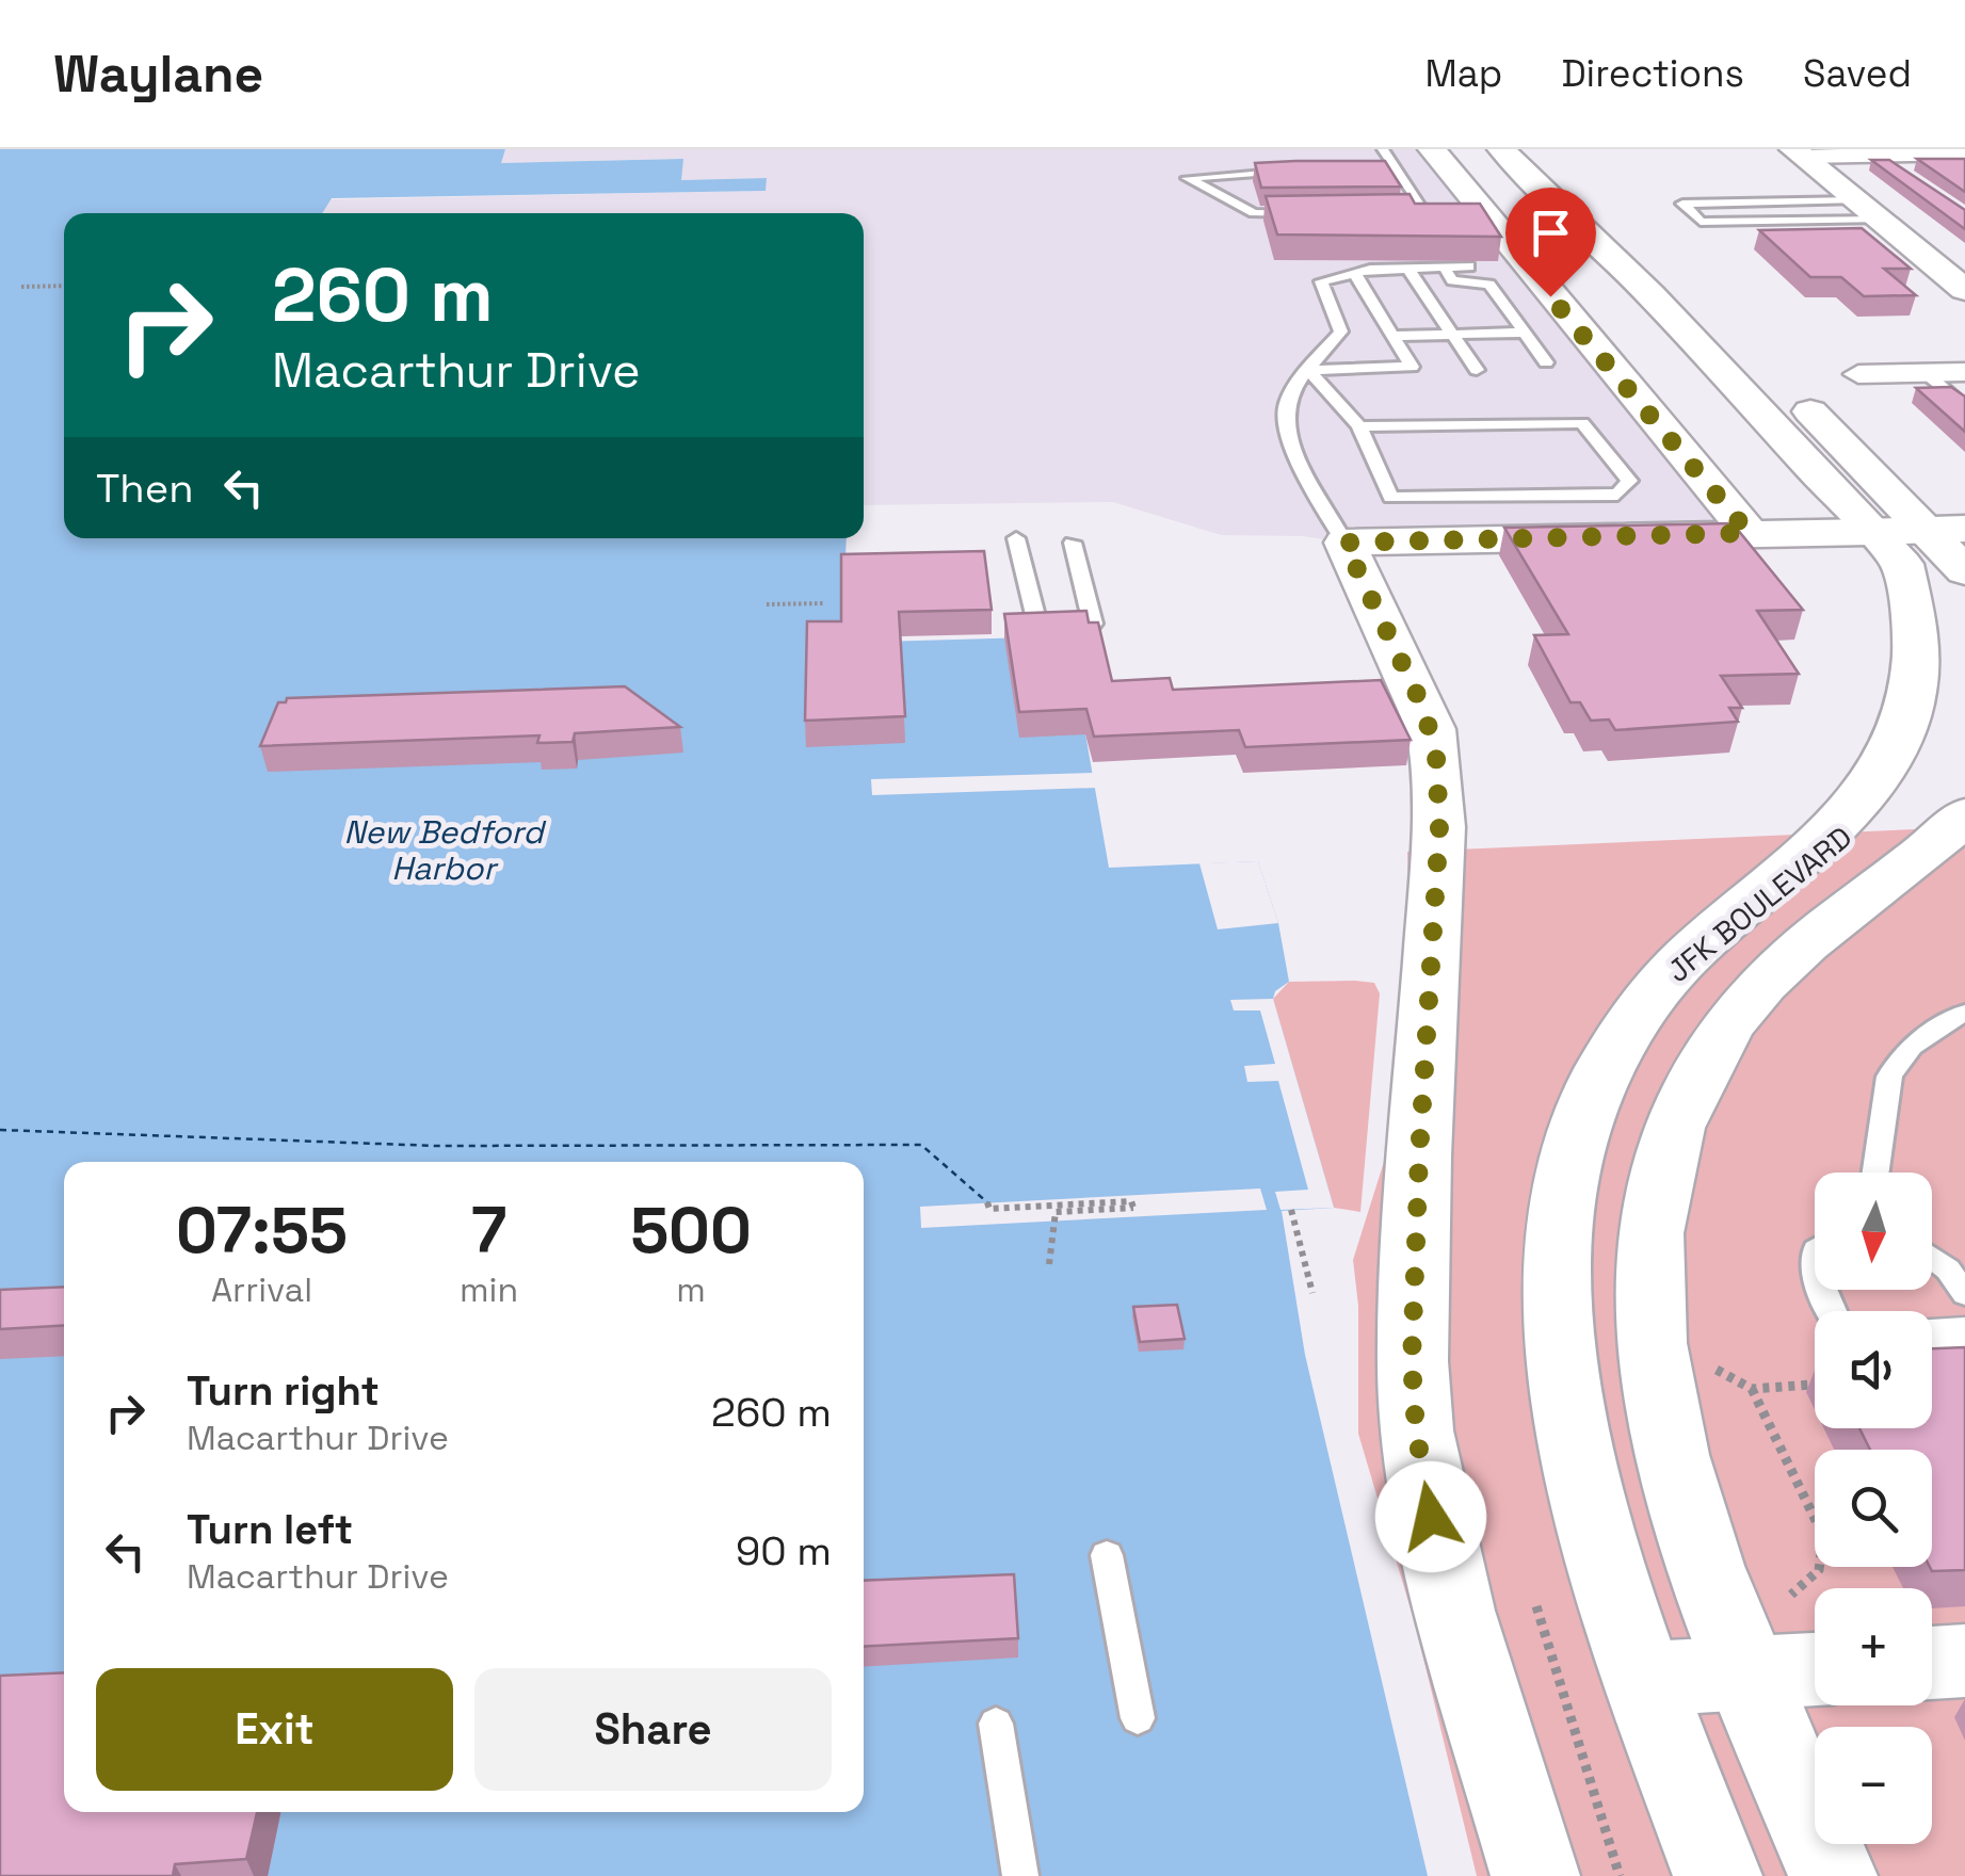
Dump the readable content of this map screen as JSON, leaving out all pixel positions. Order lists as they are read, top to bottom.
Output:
{
  "streets": {
    "main road": ["JFK BOULEVARD"]
  },
  "water": ["New Bedford Harbor"],
  "north": "bottom",
  "page": {
    "header": "Waylane",
    "nav": ["Map", "Directions", "Saved"],
    "turn": ["260 m", "Macarthur Drive"],
    "then": "Then",
    "eta": [
      "07:55",
      "Arrival",
      "7",
      "min",
      "500",
      "m"
    ],
    "map_buttons": ["+", "−"],
    "list": [
      {
        "name": "Turn right",
        "note": "Macarthur Drive",
        "value": "260 m"
      },
      {
        "name": "Turn left",
        "note": "Macarthur Drive",
        "value": "90 m"
      }
    ],
    "buttons": ["Exit", "Share"]
  }
}
